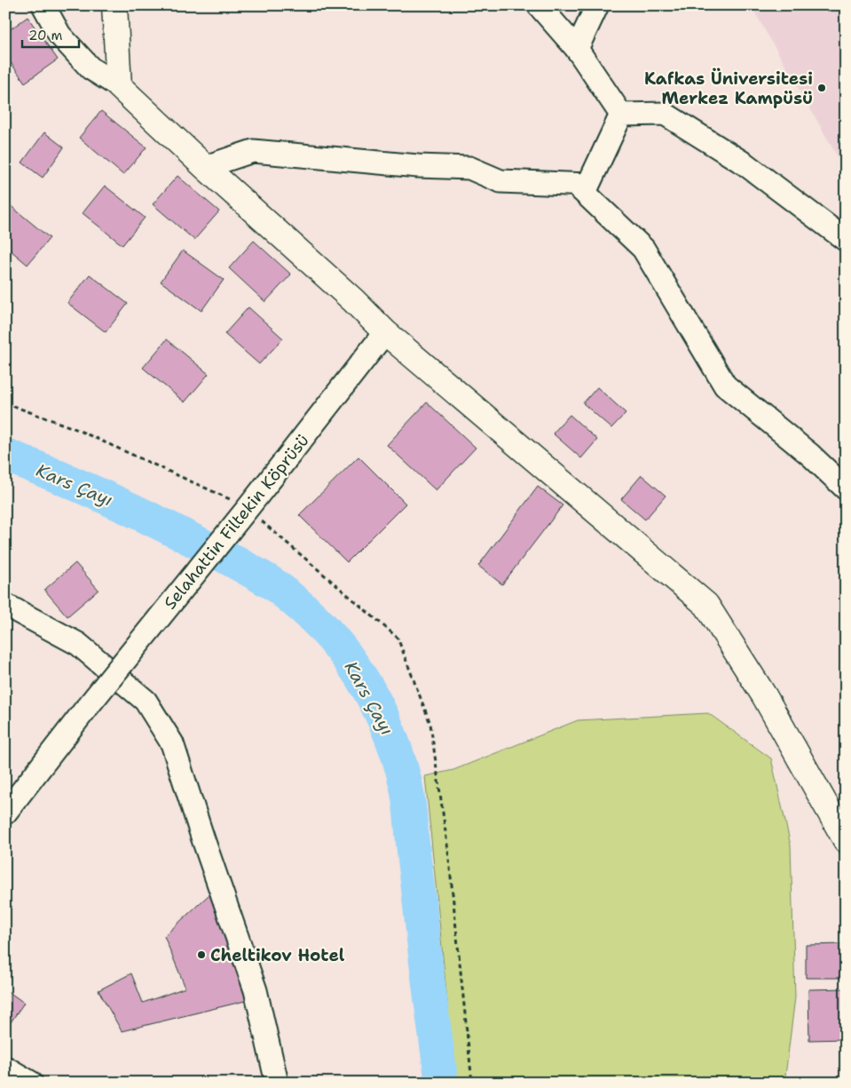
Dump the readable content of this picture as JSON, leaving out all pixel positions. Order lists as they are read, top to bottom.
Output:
{
  "streets": {
    "street": ["Selahattin Filtekin Köprüsü"]
  },
  "water": ["Kars Çayı"],
  "places": ["Kafkas Üniversitesi Merkez Kampüsü", "Cheltikov Hotel"],
  "scale_bar": "20 m"
}
